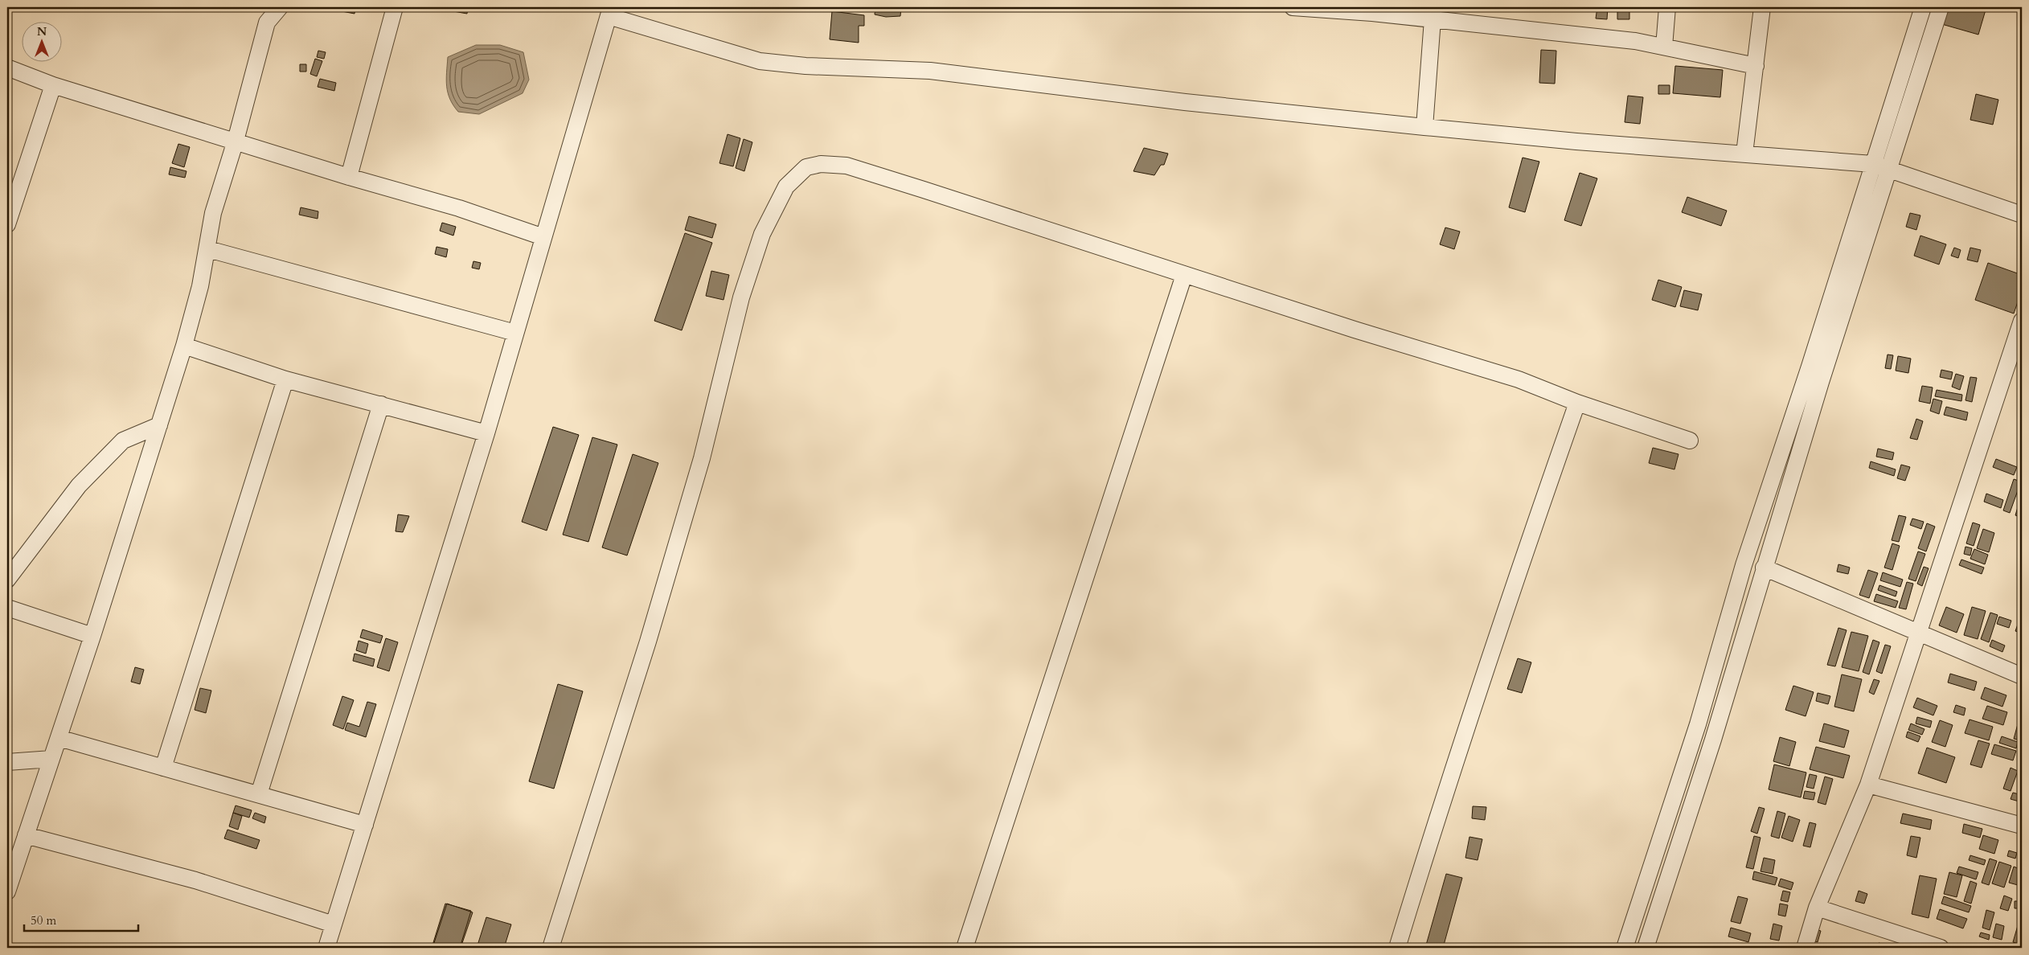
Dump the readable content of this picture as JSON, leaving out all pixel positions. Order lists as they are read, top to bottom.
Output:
{
  "scale_bar": "50 m",
  "north": "top"
}
